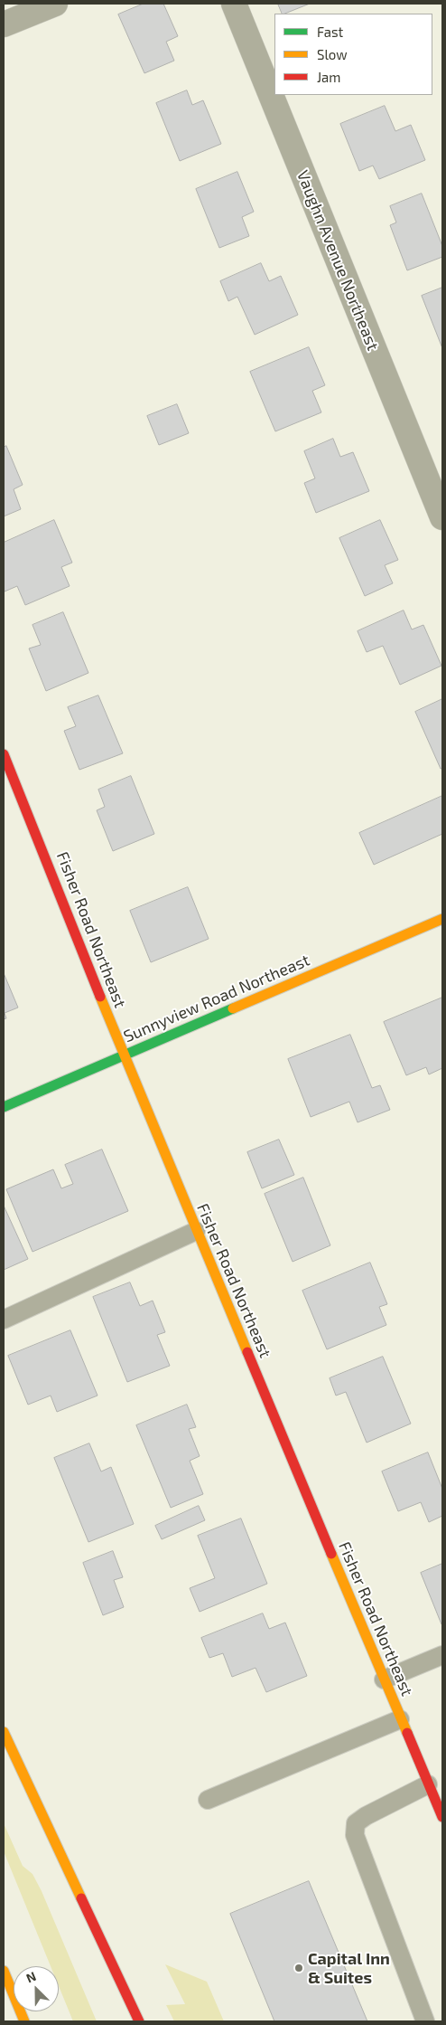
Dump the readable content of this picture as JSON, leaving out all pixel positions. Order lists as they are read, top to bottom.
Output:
{
  "streets": {
    "main road": ["Fisher Road Northeast", "Sunnyview Road Northeast"],
    "street": ["Vaughn Avenue Northeast"]
  },
  "crossings": [
    ["Fisher Road Northeast", "Sunnyview Road Northeast"]
  ],
  "places": ["Capital Inn & Suites"],
  "legend": ["Fast", "Slow", "Jam"],
  "north": "top left"
}
